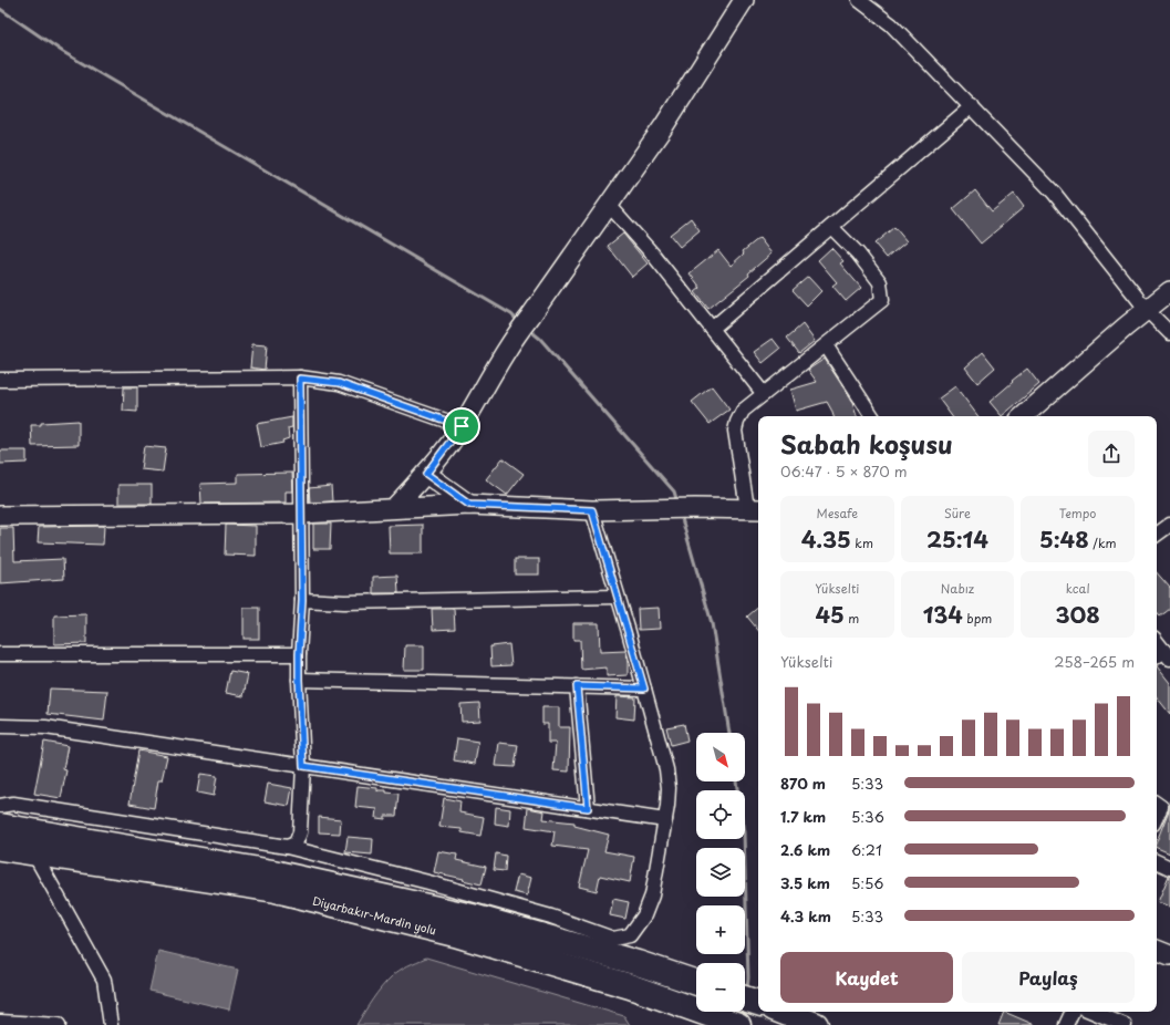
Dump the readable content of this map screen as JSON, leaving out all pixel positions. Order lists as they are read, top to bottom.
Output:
{
  "streets": {
    "highway": ["Diyarbakır-Mardin yolu"]
  },
  "north": "bottom right",
  "page": {
    "heading": ["Sabah koşusu", "06:47 · 5 × 870 m"],
    "stats": [
      ["Mesafe", "4.35 km"],
      ["Süre", "25:14"],
      ["Tempo", "5:48 /km"],
      ["Yükselti", "45 m"],
      ["Nabız", "134 bpm"],
      ["kcal", "308"]
    ],
    "chart": ["Yükselti", "258–265 m"],
    "map_buttons": ["+", "−"],
    "list": [
      {
        "name": "870 m",
        "note": "5:33"
      },
      {
        "name": "1.7 km",
        "note": "5:36"
      },
      {
        "name": "2.6 km",
        "note": "6:21"
      },
      {
        "name": "3.5 km",
        "note": "5:56"
      },
      {
        "name": "4.3 km",
        "note": "5:33"
      }
    ],
    "buttons": ["Kaydet", "Paylaş"]
  }
}
